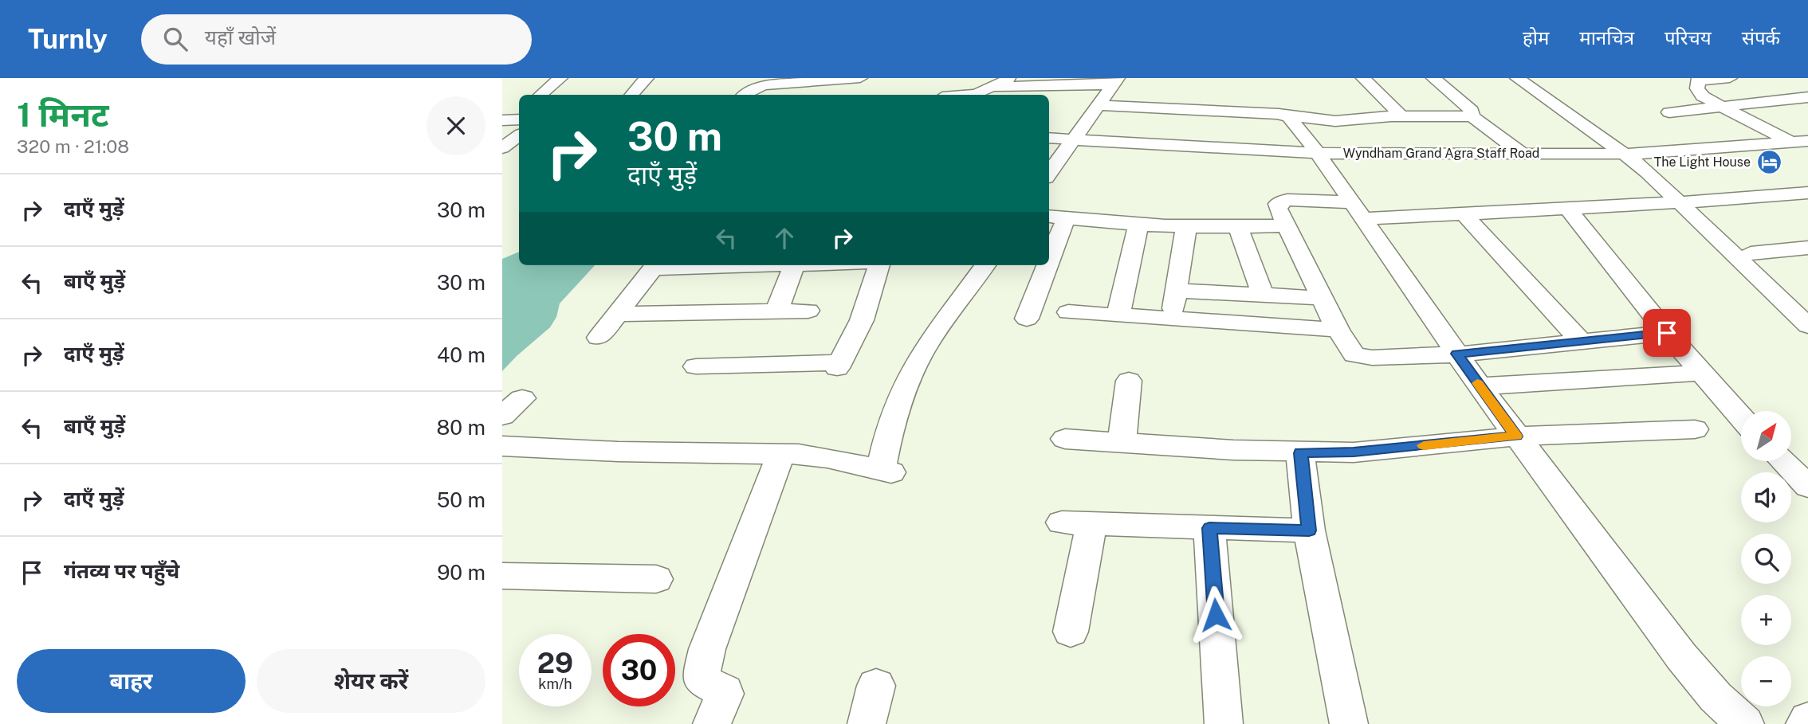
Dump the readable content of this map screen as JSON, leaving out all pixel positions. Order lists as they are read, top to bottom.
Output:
{
  "streets": {
    "street": ["Wyndham Grand Agra Staff Road"]
  },
  "places": {
    "hotel": ["The Light House"]
  },
  "north": "top right",
  "page": {
    "header": "Turnly",
    "search": "यहाँ खोजें",
    "nav": [
      "होम",
      "मानचित्र",
      "परिचय",
      "संपर्क"
    ],
    "heading": ["1 मिनट", "320 m · 21:08"],
    "turn": ["30 m", "दाएँ मुड़ें"],
    "list": [
      {
        "name": "दाएँ मुड़ें",
        "value": "30 m"
      },
      {
        "name": "बाएँ मुड़ें",
        "value": "30 m"
      },
      {
        "name": "दाएँ मुड़ें",
        "value": "40 m"
      },
      {
        "name": "बाएँ मुड़ें",
        "value": "80 m"
      },
      {
        "name": "दाएँ मुड़ें",
        "value": "50 m"
      },
      {
        "name": "गंतव्य पर पहुँचे",
        "value": "90 m"
      }
    ],
    "map_buttons": ["+", "−"],
    "speed": "29 km/h",
    "limit": "30",
    "buttons": ["बाहर", "शेयर करें"]
  }
}
